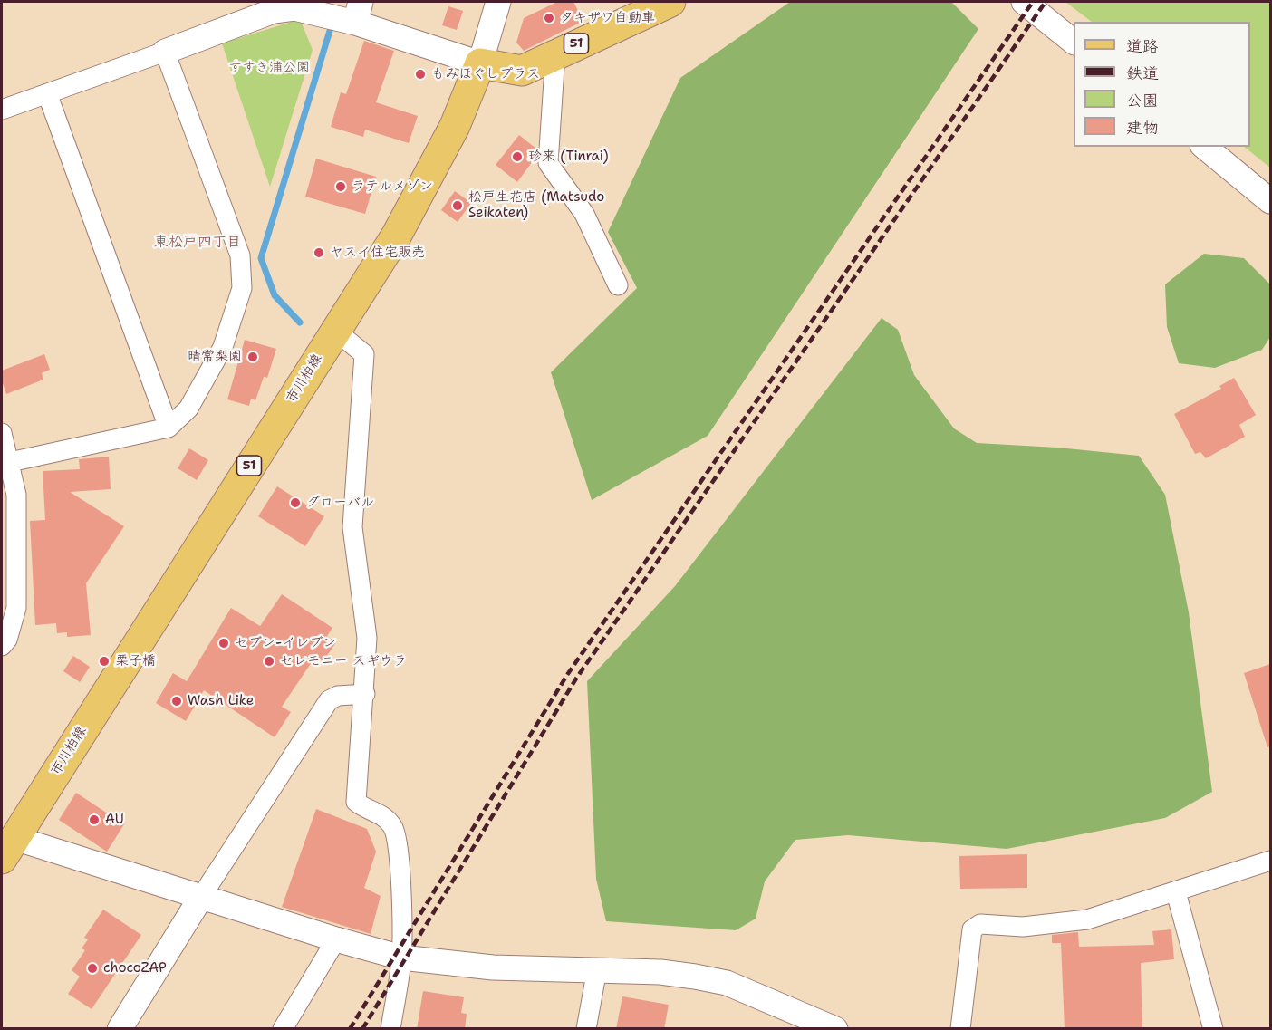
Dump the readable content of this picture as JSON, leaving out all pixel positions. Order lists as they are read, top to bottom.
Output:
{
  "streets": {
    "main road": ["51", "市川柏線"]
  },
  "crossings": [
    ["51", "市川柏線"]
  ],
  "districts": ["東松戸四丁目"],
  "parks": ["すすき浦公園"],
  "places": [
    "タキザワ自動車",
    "もみほぐしプラス",
    "珍来 (Tinrai)",
    "ラテルメゾン",
    "松戸生花店 (Matsudo Seikaten)",
    "ヤスイ住宅販売",
    "晴常梨園",
    "グローバル",
    "セブン-イレブン",
    "栗子橋",
    "セレモニー スギウラ",
    "Wash Like",
    "AU",
    "chocoZAP"
  ],
  "legend": [
    "道路",
    "鉄道",
    "公園",
    "建物"
  ]
}
